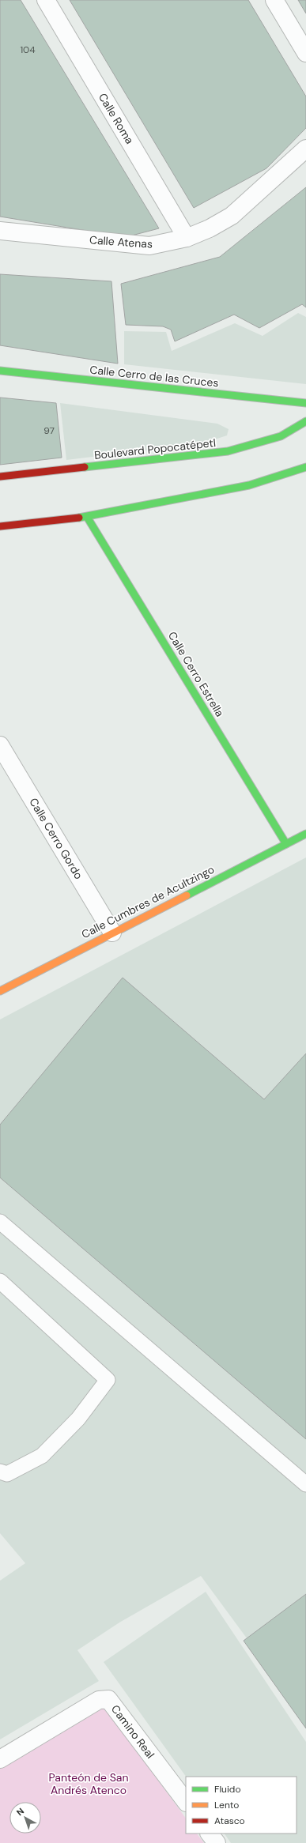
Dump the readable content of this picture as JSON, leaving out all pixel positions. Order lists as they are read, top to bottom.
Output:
{
  "streets": {
    "street": [
      "Calle Roma",
      "Calle Atenas",
      "Calle Cerro de las Cruces",
      "Boulevard Popocatépetl",
      "Calle Cerro Estrella",
      "Calle Cerro Gordo",
      "Calle Cumbres de Acultzingo",
      "Camino Real"
    ]
  },
  "crossings": [
    ["Calle Roma", "Calle Atenas"],
    ["Calle Cerro Estrella", "Calle Cumbres de Acultzingo"],
    ["Calle Cerro Gordo", "Calle Cumbres de Acultzingo"]
  ],
  "parks": ["Panteón de San Andrés Atenco"],
  "house_numbers": ["104", "97"],
  "legend": ["Fluido", "Lento", "Atasco"],
  "north": "top left"
}
